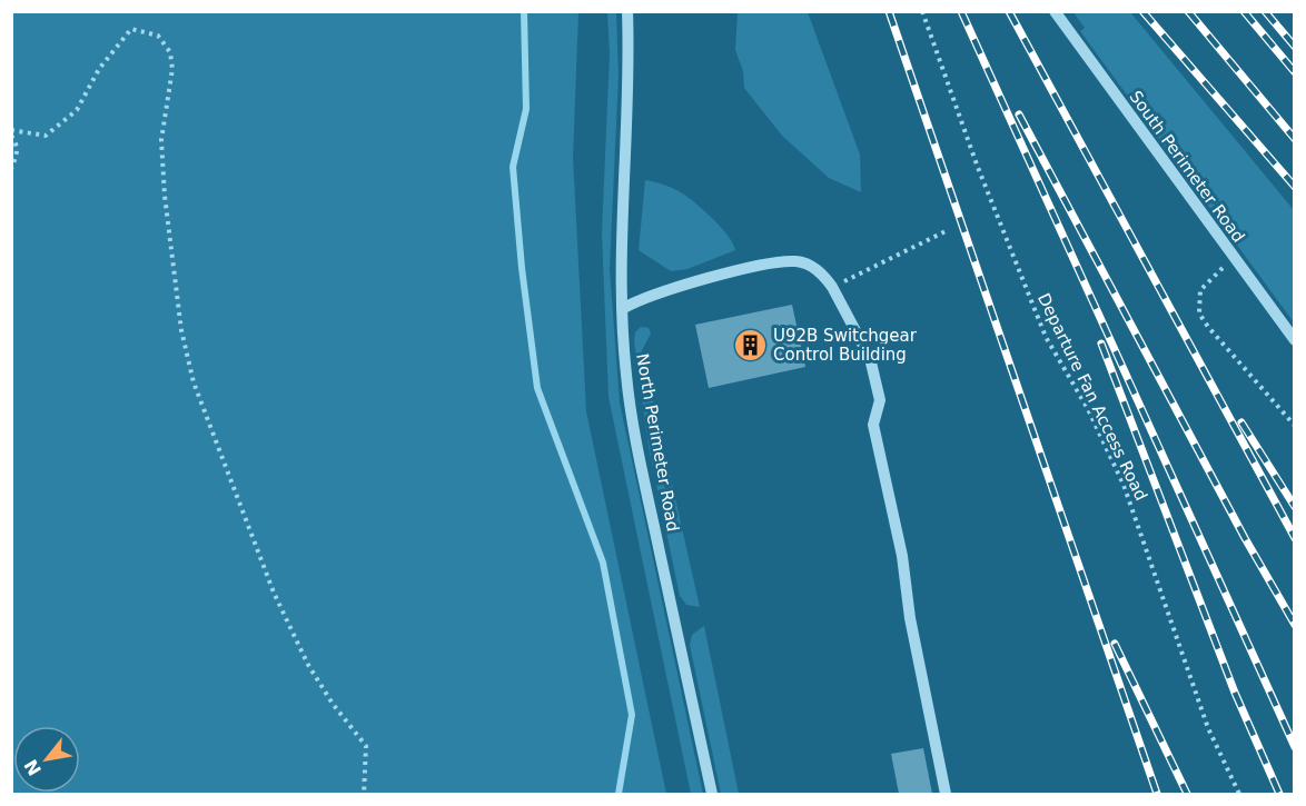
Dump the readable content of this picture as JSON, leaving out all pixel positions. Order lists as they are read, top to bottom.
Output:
{
  "streets": {
    "lane": ["South Perimeter Road", "North Perimeter Road"],
    "path": ["Departure Fan Access Road"]
  },
  "places": {
    "building": ["U92B Switchgear Control Building"]
  },
  "north": "bottom left"
}
